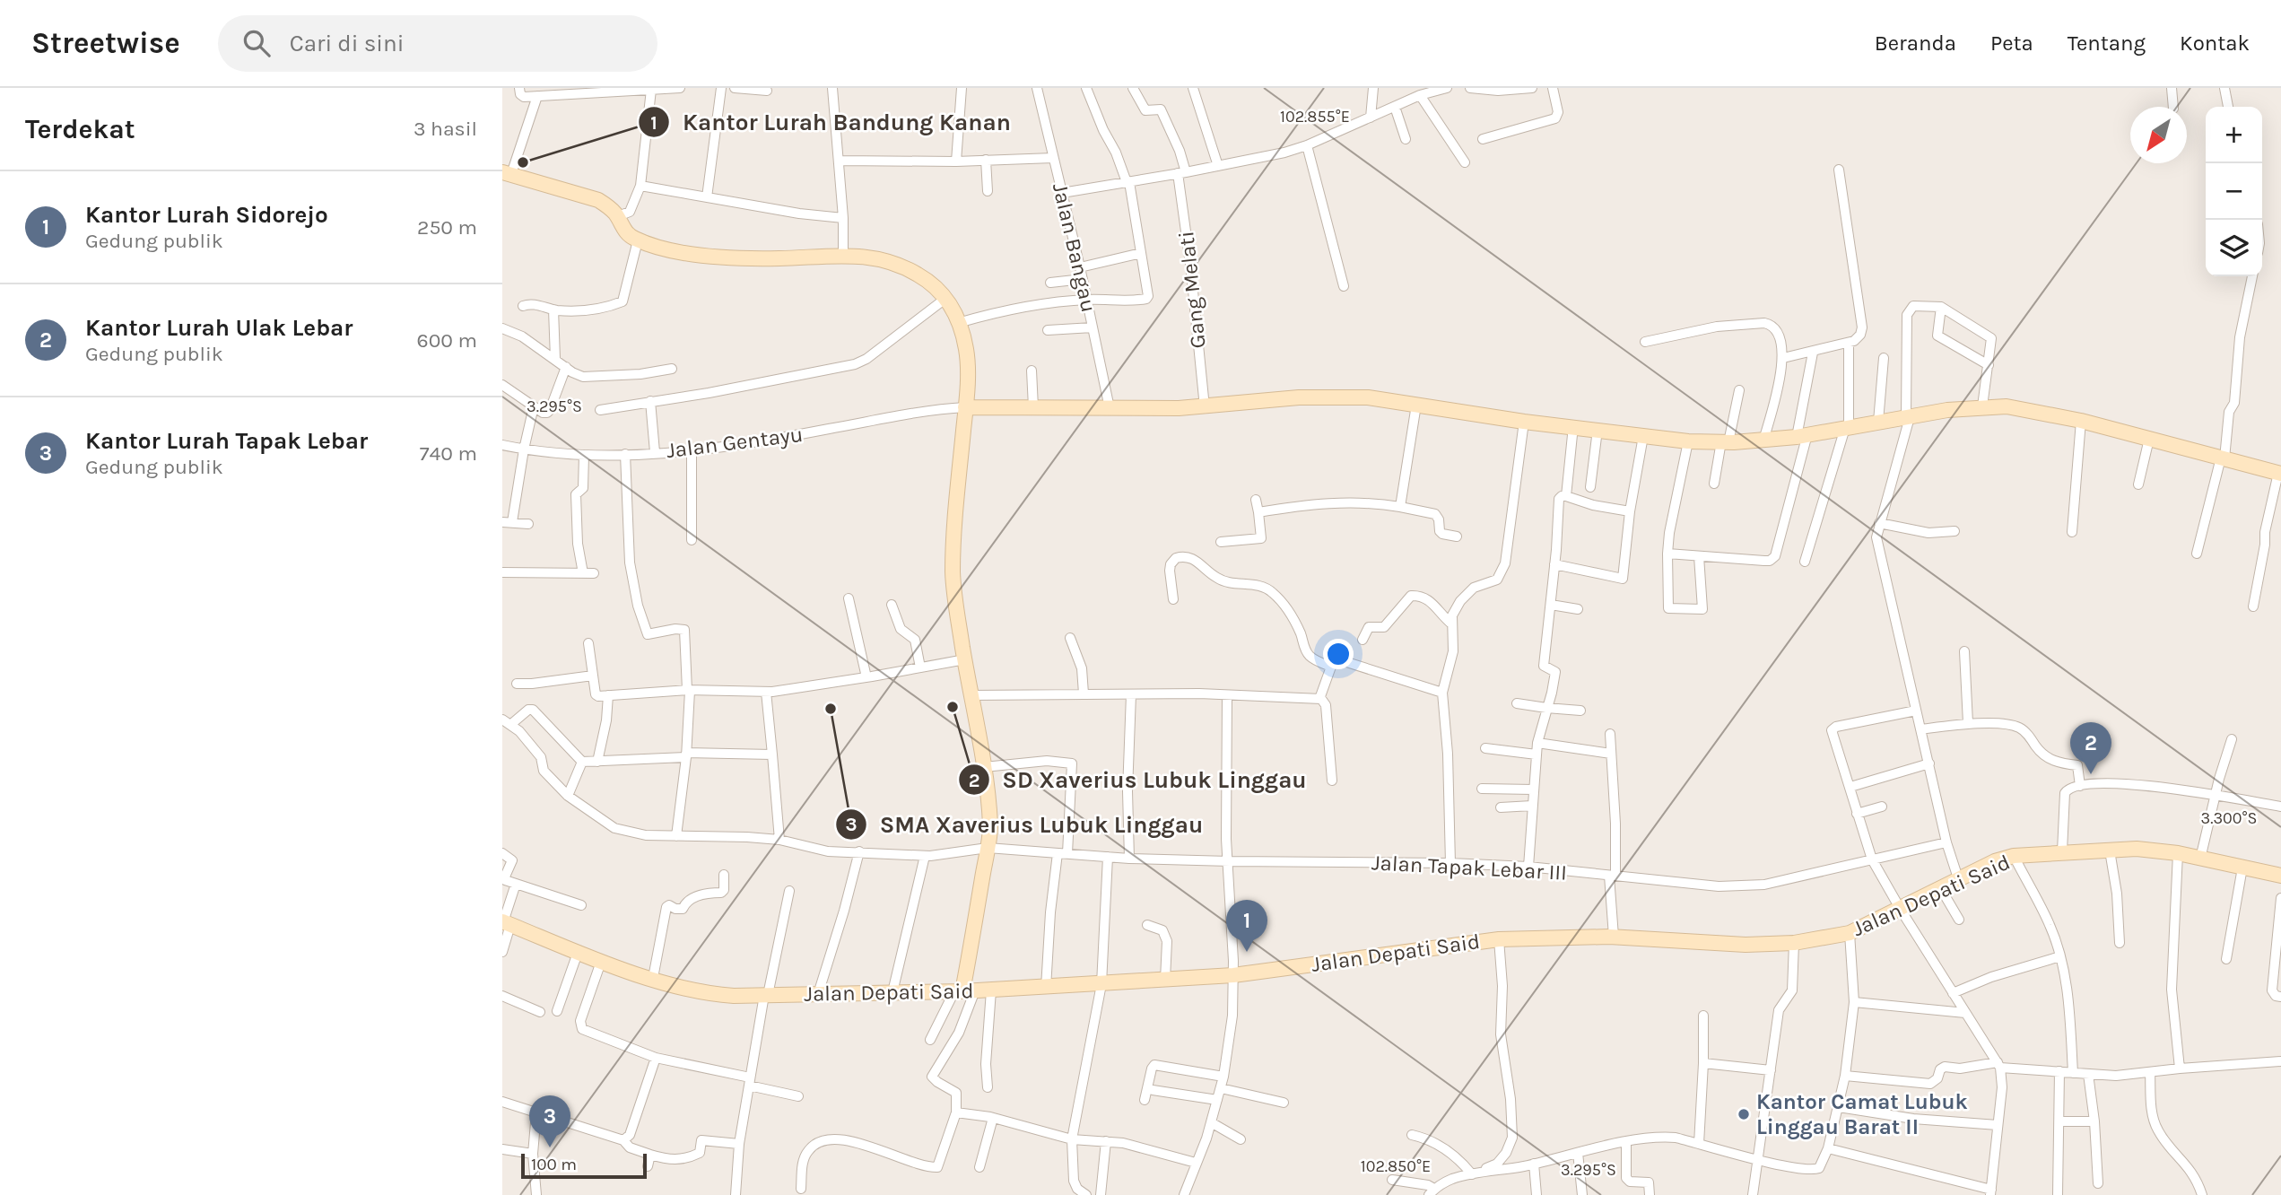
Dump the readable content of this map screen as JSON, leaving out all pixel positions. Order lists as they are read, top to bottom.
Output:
{
  "streets": {
    "street": [
      "Jalan Bangau",
      "Gang Melati",
      "Jalan Gentayu",
      "Jalan Tapak Lebar III",
      "Jalan Depati Said"
    ]
  },
  "places": [
    "Kantor Lurah Bandung Kanan",
    "SD Xaverius Lubuk Linggau",
    "SMA Xaverius Lubuk Linggau",
    "Kantor Camat Lubuk Linggau Barat II"
  ],
  "scale_bar": "100 m",
  "north": "bottom left",
  "page": {
    "header": "Streetwise",
    "search": "Cari di sini",
    "nav": [
      "Beranda",
      "Peta",
      "Tentang",
      "Kontak"
    ],
    "heading": ["Terdekat", "3 hasil"],
    "map_buttons": ["+", "−"],
    "list": [
      {
        "mark": "1",
        "name": "Kantor Lurah Sidorejo",
        "note": "Gedung publik",
        "value": "250 m"
      },
      {
        "mark": "2",
        "name": "Kantor Lurah Ulak Lebar",
        "note": "Gedung publik",
        "value": "600 m"
      },
      {
        "mark": "3",
        "name": "Kantor Lurah Tapak Lebar",
        "note": "Gedung publik",
        "value": "740 m"
      }
    ],
    "pins": ["2", "1", "3"],
    "scale": "100 m"
  },
  "coordinates": [
    "102.855°E",
    "3.295°S",
    "3.300°S",
    "102.850°E"
  ]
}
